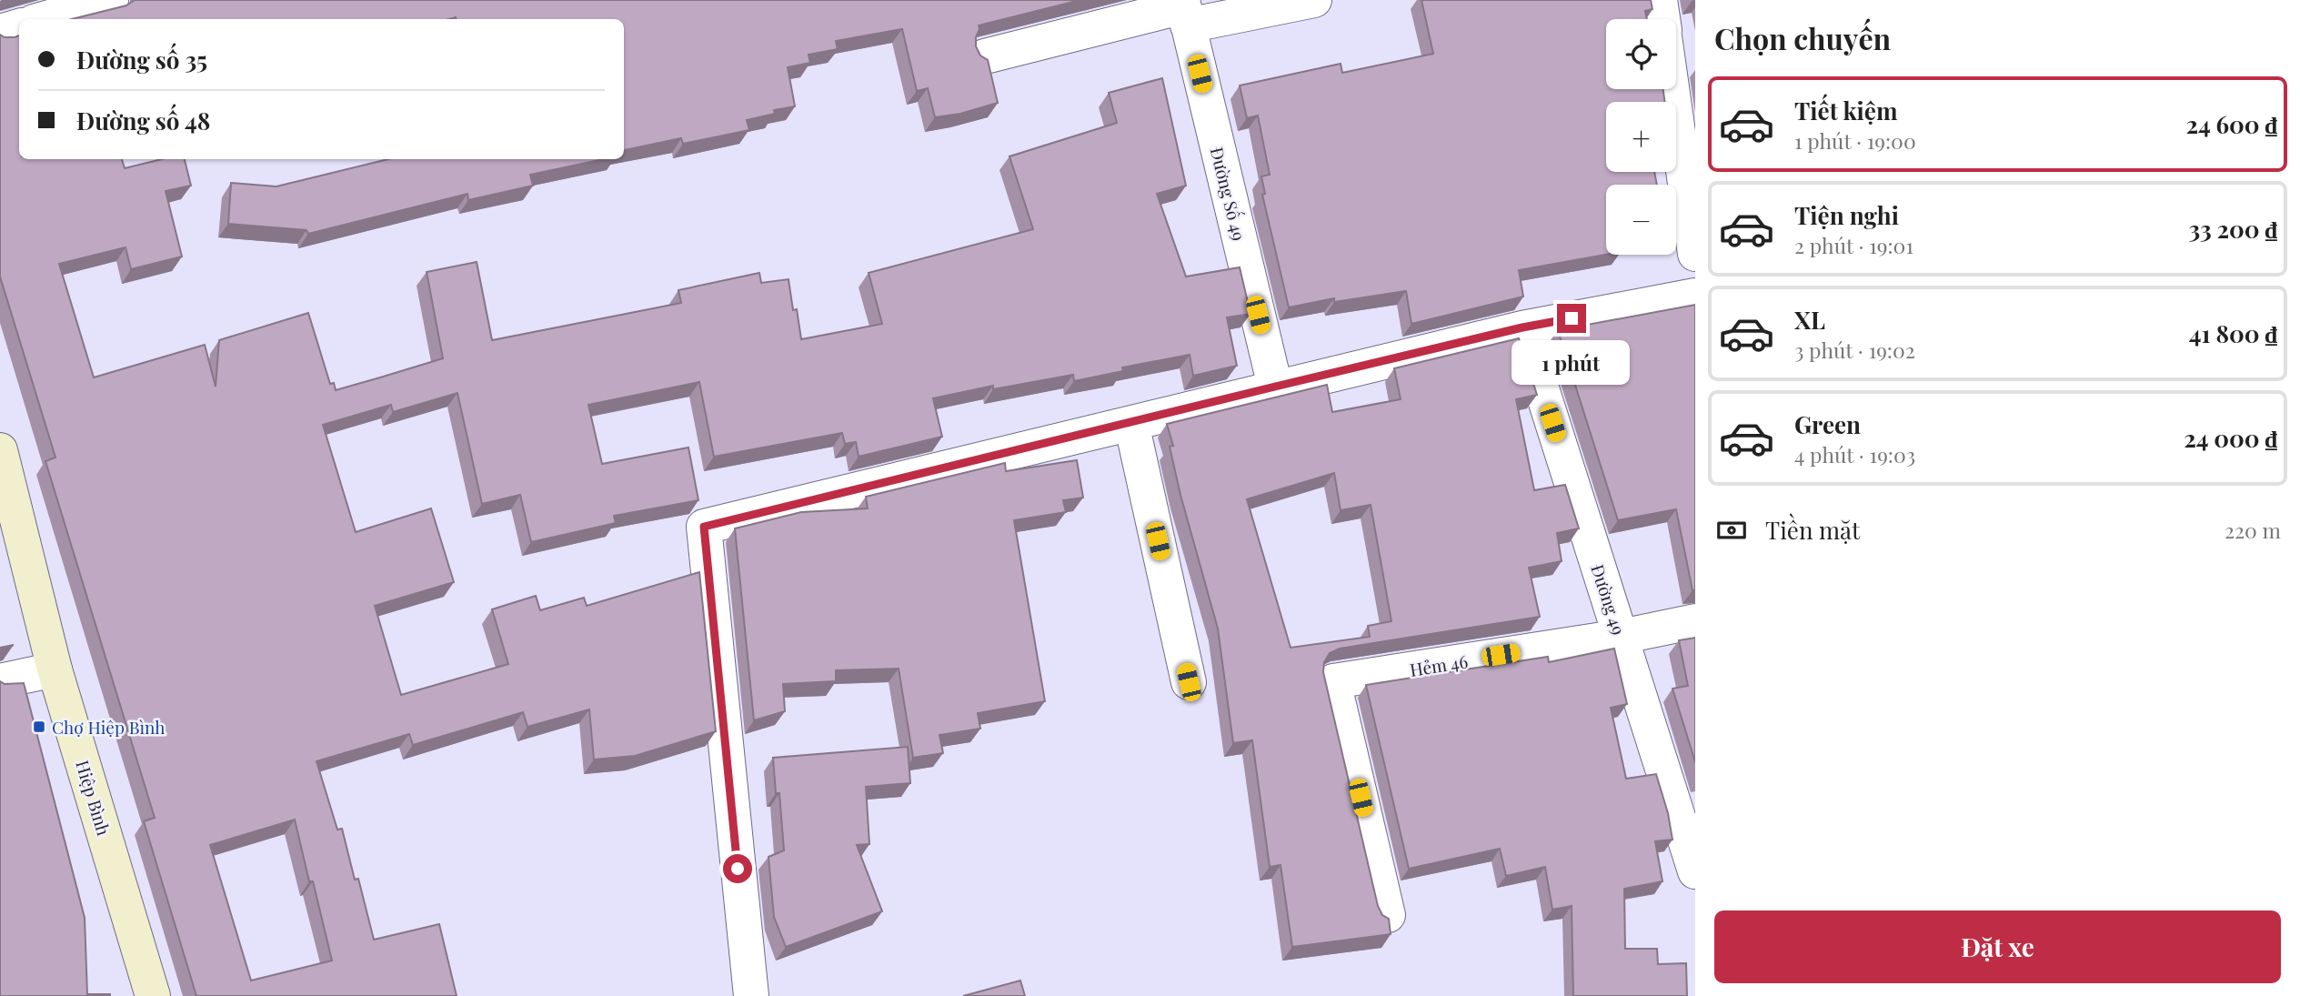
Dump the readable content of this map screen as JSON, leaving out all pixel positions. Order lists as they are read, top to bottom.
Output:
{
  "streets": {
    "main road": ["Hiệp Bình"],
    "street": ["Đường Số 49", "Đường 49", "Hẻm 46"]
  },
  "crossings": [
    ["Đường 49", "Hẻm 46"]
  ],
  "places": {
    "transit": ["Chợ Hiệp Bình"]
  },
  "page": {
    "heading": "Chọn chuyến",
    "map_buttons": ["+", "−"],
    "banner": ["Đường số 35", "Đường số 48"],
    "list": [
      {
        "name": "Tiết kiệm",
        "note": "1 phút · 19:00",
        "value": "24 600 ₫"
      },
      {
        "name": "Tiện nghi",
        "note": "2 phút · 19:01",
        "value": "33 200 ₫"
      },
      {
        "name": "XL",
        "note": "3 phút · 19:02",
        "value": "41 800 ₫"
      },
      {
        "name": "Green",
        "note": "4 phút · 19:03",
        "value": "24 000 ₫"
      }
    ],
    "bubble": "1 phút",
    "pay": ["Tiền mặt", "220 m"],
    "buttons": "Đặt xe"
  }
}
